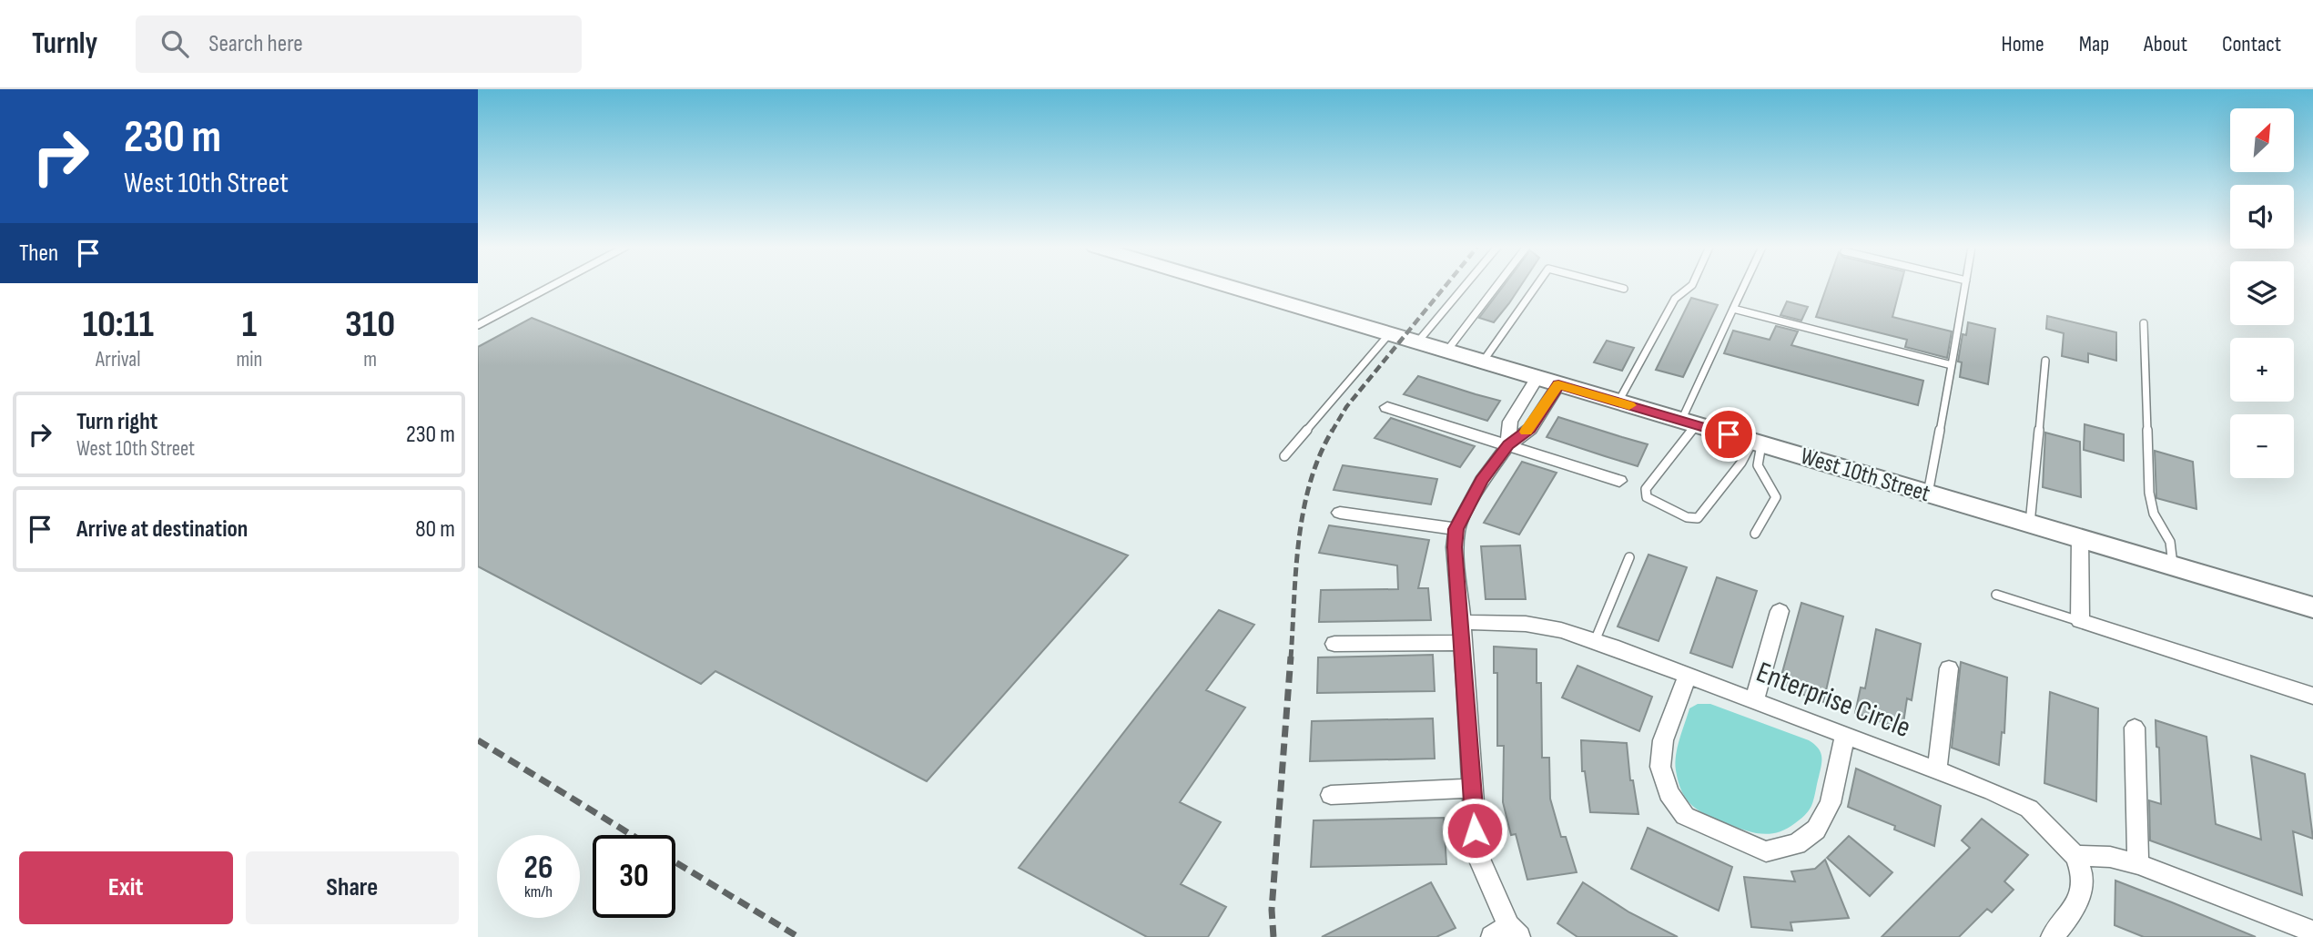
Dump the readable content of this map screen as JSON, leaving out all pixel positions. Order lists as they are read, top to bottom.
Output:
{
  "streets": {
    "main road": ["West 10th Street"],
    "street": ["Enterprise Circle"]
  },
  "north": "top right",
  "page": {
    "header": "Turnly",
    "search": "Search here",
    "nav": [
      "Home",
      "Map",
      "About",
      "Contact"
    ],
    "turn": ["230 m", "West 10th Street"],
    "map_buttons": ["+", "−"],
    "then": "Then",
    "eta": [
      "10:11",
      "Arrival",
      "1",
      "min",
      "310",
      "m"
    ],
    "list": [
      {
        "name": "Turn right",
        "note": "West 10th Street",
        "value": "230 m"
      },
      {
        "name": "Arrive at destination",
        "value": "80 m"
      }
    ],
    "speed": "26 km/h",
    "limit": "30",
    "buttons": ["Exit", "Share"]
  }
}
